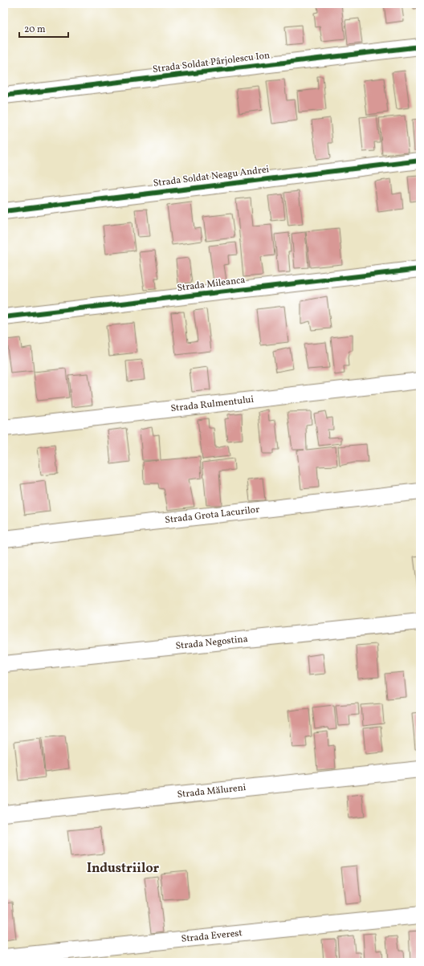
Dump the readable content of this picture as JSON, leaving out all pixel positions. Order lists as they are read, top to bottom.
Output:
{
  "streets": {
    "street": [
      "Strada Soldat Pârjolescu Ion",
      "Strada Soldat Neagu Andrei",
      "Strada Mileanca",
      "Strada Rulmentului",
      "Strada Grota Lacurilor",
      "Strada Negostina",
      "Strada Mălureni",
      "Strada Everest"
    ]
  },
  "districts": ["Industriilor"],
  "scale_bar": "20 m"
}
